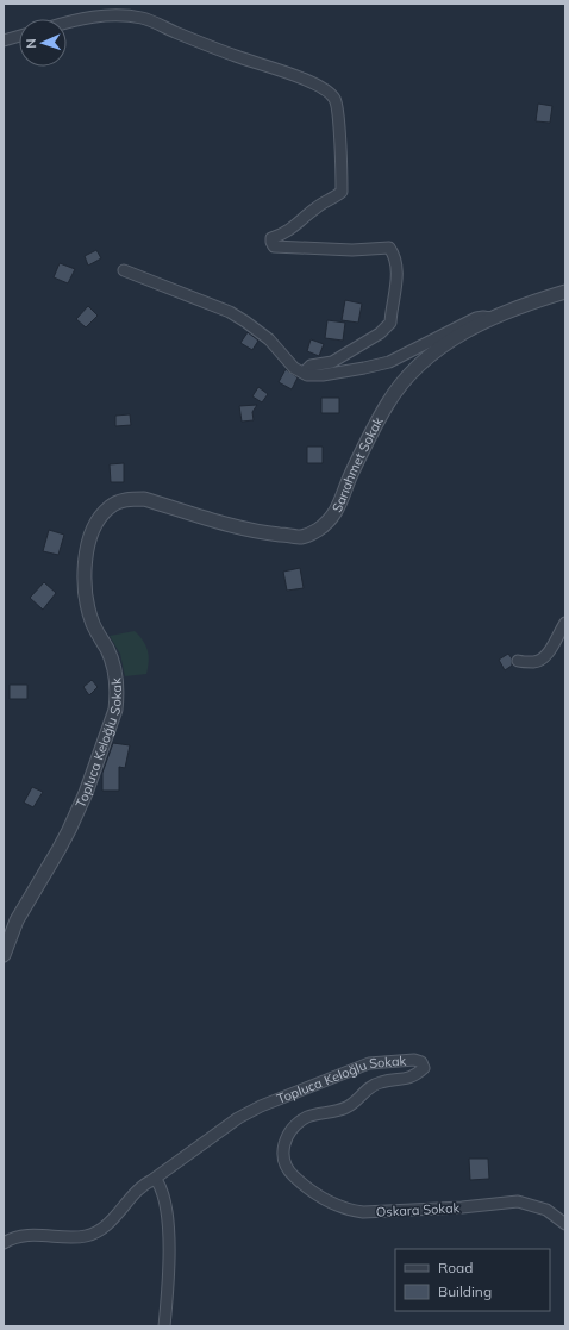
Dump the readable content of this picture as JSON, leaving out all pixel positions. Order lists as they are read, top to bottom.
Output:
{
  "streets": {
    "street": ["Sarıahmet Sokak", "Topluca Keloğlu Sokak", "Oskara Sokak"]
  },
  "crossings": [
    ["Sarıahmet Sokak", "Topluca Keloğlu Sokak"],
    ["Topluca Keloğlu Sokak", "Oskara Sokak"]
  ],
  "legend": ["Road", "Building"],
  "north": "left"
}
